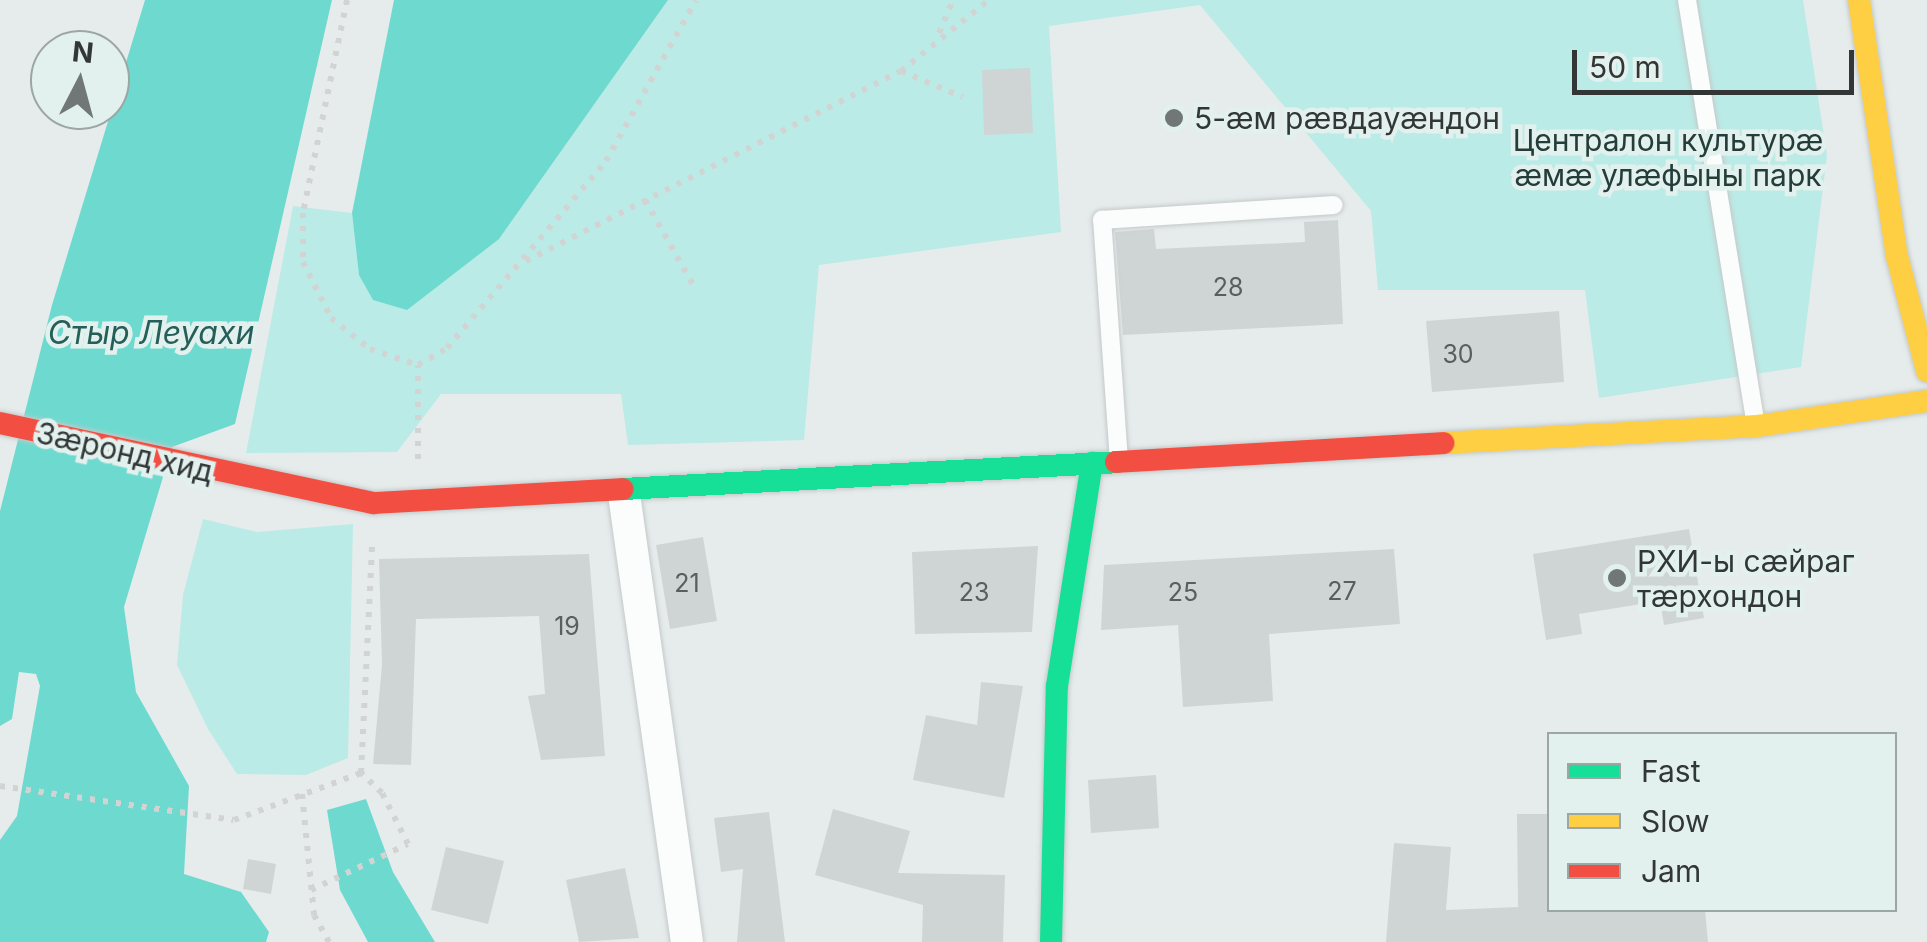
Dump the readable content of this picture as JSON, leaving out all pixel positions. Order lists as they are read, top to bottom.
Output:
{
  "streets": {
    "street": ["Зæронд хид"]
  },
  "water": ["Стыр Леуахи"],
  "parks": ["Централон культурæ æмæ улæфыны парк"],
  "places": ["5-æм рӕвдауӕндон", "РХИ-ы сæйраг тæрхондон"],
  "house_numbers": [
    "28",
    "30",
    "21",
    "27",
    "23",
    "25",
    "19"
  ],
  "legend": ["Fast", "Slow", "Jam"],
  "scale_bar": "50 m",
  "north": "top"
}
